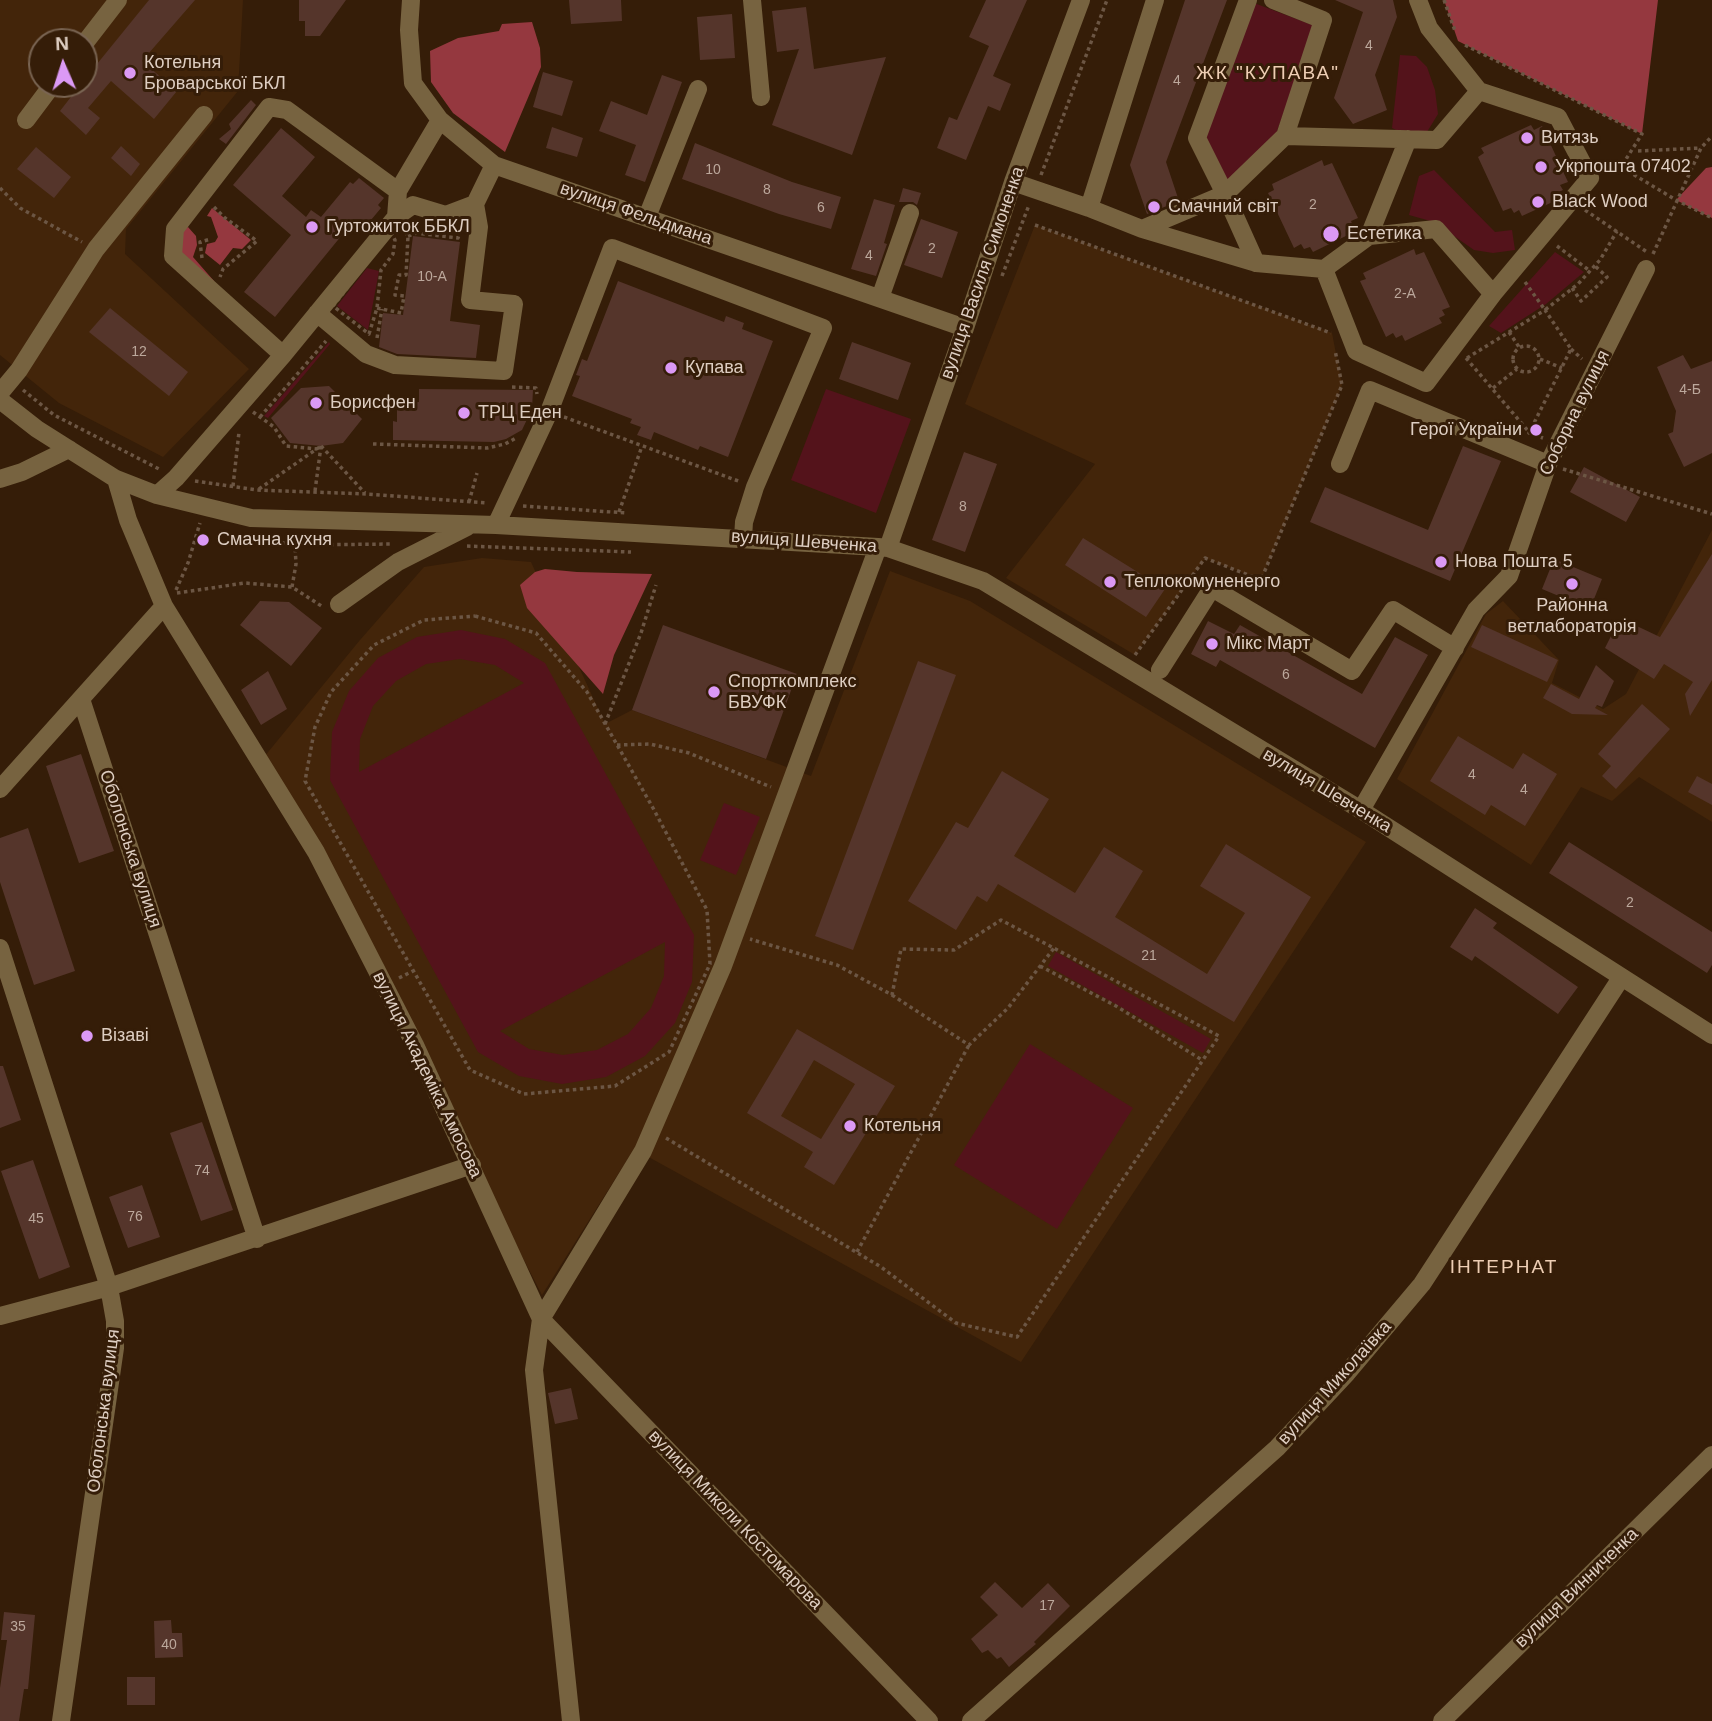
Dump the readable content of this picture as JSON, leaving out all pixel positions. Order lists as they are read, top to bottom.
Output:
{
  "streets": {
    "street": [
      "вулиця Фельдмана",
      "вулиця Василя Симоненка",
      "Соборна вулиця",
      "вулиця Шевченка",
      "Оболонська вулиця",
      "вулиця Академіка Амосова",
      "вулиця Миколаївка",
      "вулиця Миколи Костомарова",
      "вулиця Винниченка"
    ]
  },
  "crossings": [
    ["вулиця Фельдмана", "вулиця Василя Симоненка"],
    ["вулиця Василя Симоненка", "вулиця Шевченка"],
    ["вулиця Василя Симоненка", "вулиця Академіка Амосова"],
    ["вулиця Василя Симоненка", "вулиця Миколи Костомарова"],
    ["Соборна вулиця", "вулиця Шевченка"],
    ["вулиця Шевченка", "вулиця Академіка Амосова"],
    ["вулиця Шевченка", "вулиця Миколаївка"],
    ["вулиця Академіка Амосова", "вулиця Миколи Костомарова"]
  ],
  "districts": ["ЖК \"КУПАВА\"", "ІНТЕРНАТ"],
  "places": [
    "Котельня Броварської БКЛ",
    "Витязь",
    "Укрпошта 07402",
    "Black Wood",
    "Смачний світ",
    "Гуртожиток ББКЛ",
    "Естетика",
    "Купава",
    "Борисфен",
    "ТРЦ Еден",
    "Герої України",
    "Смачна кухня",
    "Нова Пошта 5",
    "Теплокомуненерго",
    "Районна ветлабораторія",
    "Мікс Март",
    "Спорткомплекс БВУФК",
    "Візаві",
    "Котельня"
  ],
  "house_numbers": [
    "4",
    "4",
    "10",
    "8",
    "2",
    "6",
    "2",
    "4",
    "10-А",
    "2-А",
    "12",
    "4-Б",
    "8",
    "6",
    "4",
    "4",
    "2",
    "21",
    "74",
    "76",
    "45",
    "17",
    "35",
    "40"
  ],
  "north": "top"
}
